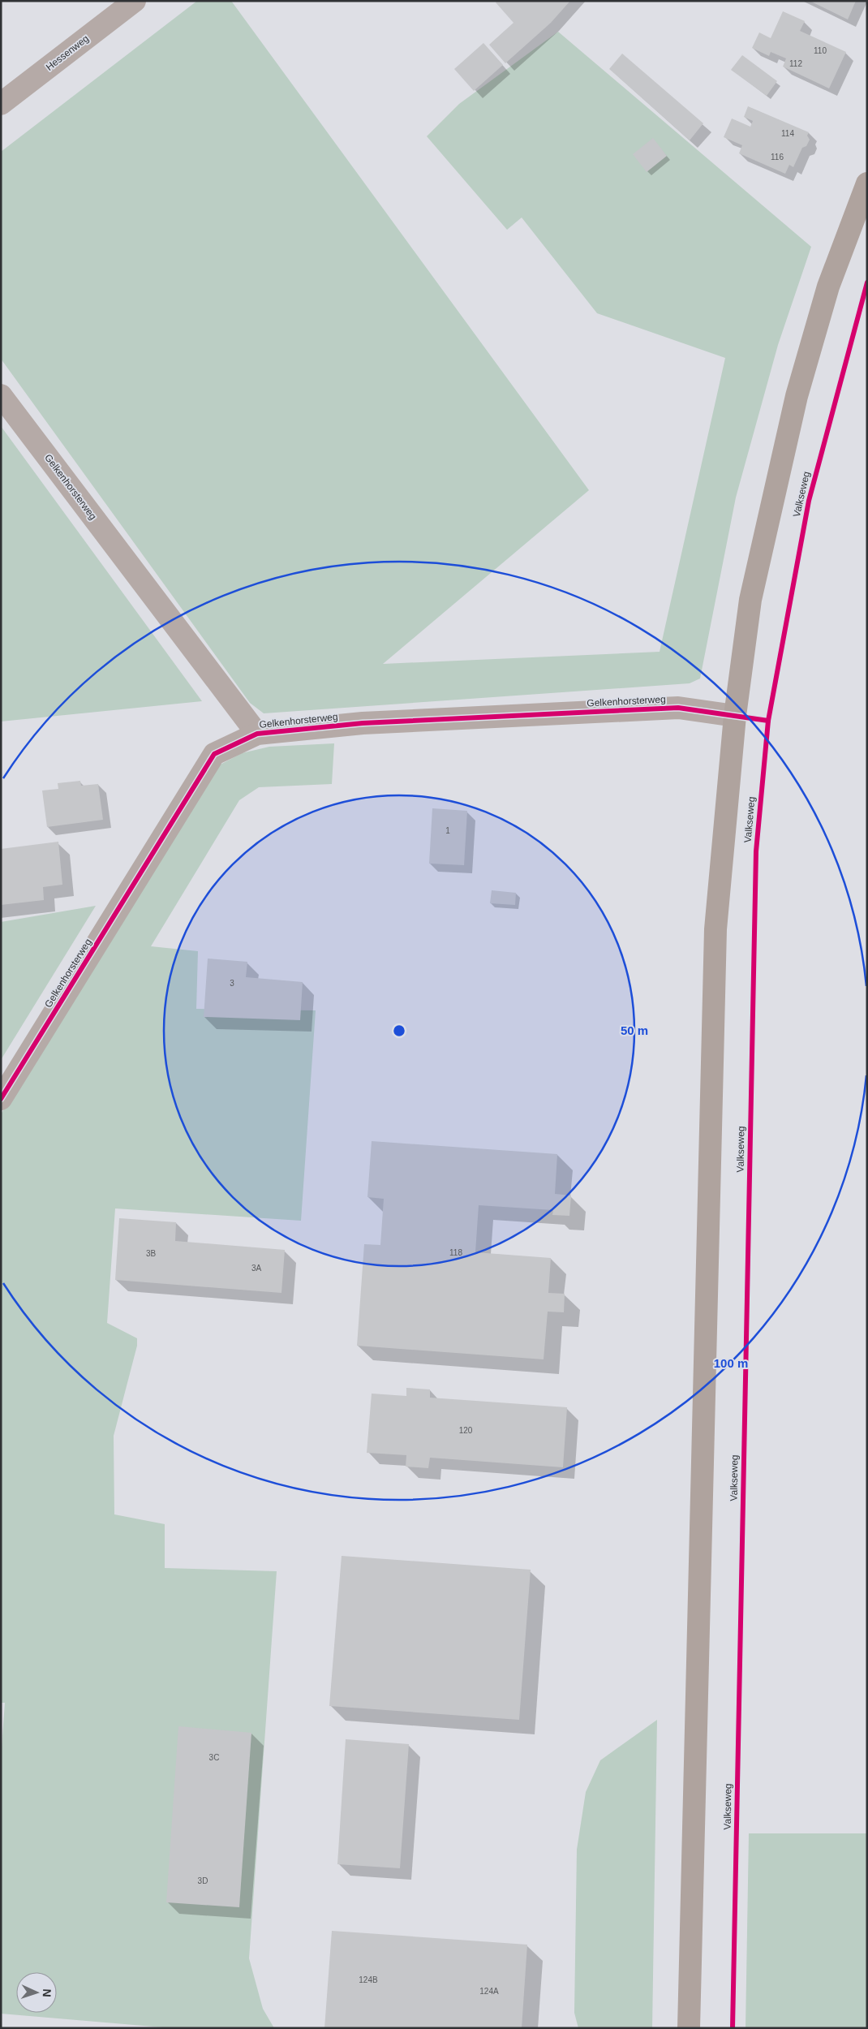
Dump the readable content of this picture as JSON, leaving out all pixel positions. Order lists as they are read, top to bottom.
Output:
{
  "streets": {
    "street": ["Hessenweg", "Gelkenhorsterweg"],
    "cycle path": ["Valkseweg"]
  },
  "house_numbers": [
    "110",
    "112",
    "114",
    "116",
    "1",
    "3",
    "118",
    "3B",
    "3A",
    "120",
    "3C",
    "3D",
    "124B",
    "124A"
  ],
  "north": "right",
  "rings": ["50 m", "100 m"]
}
